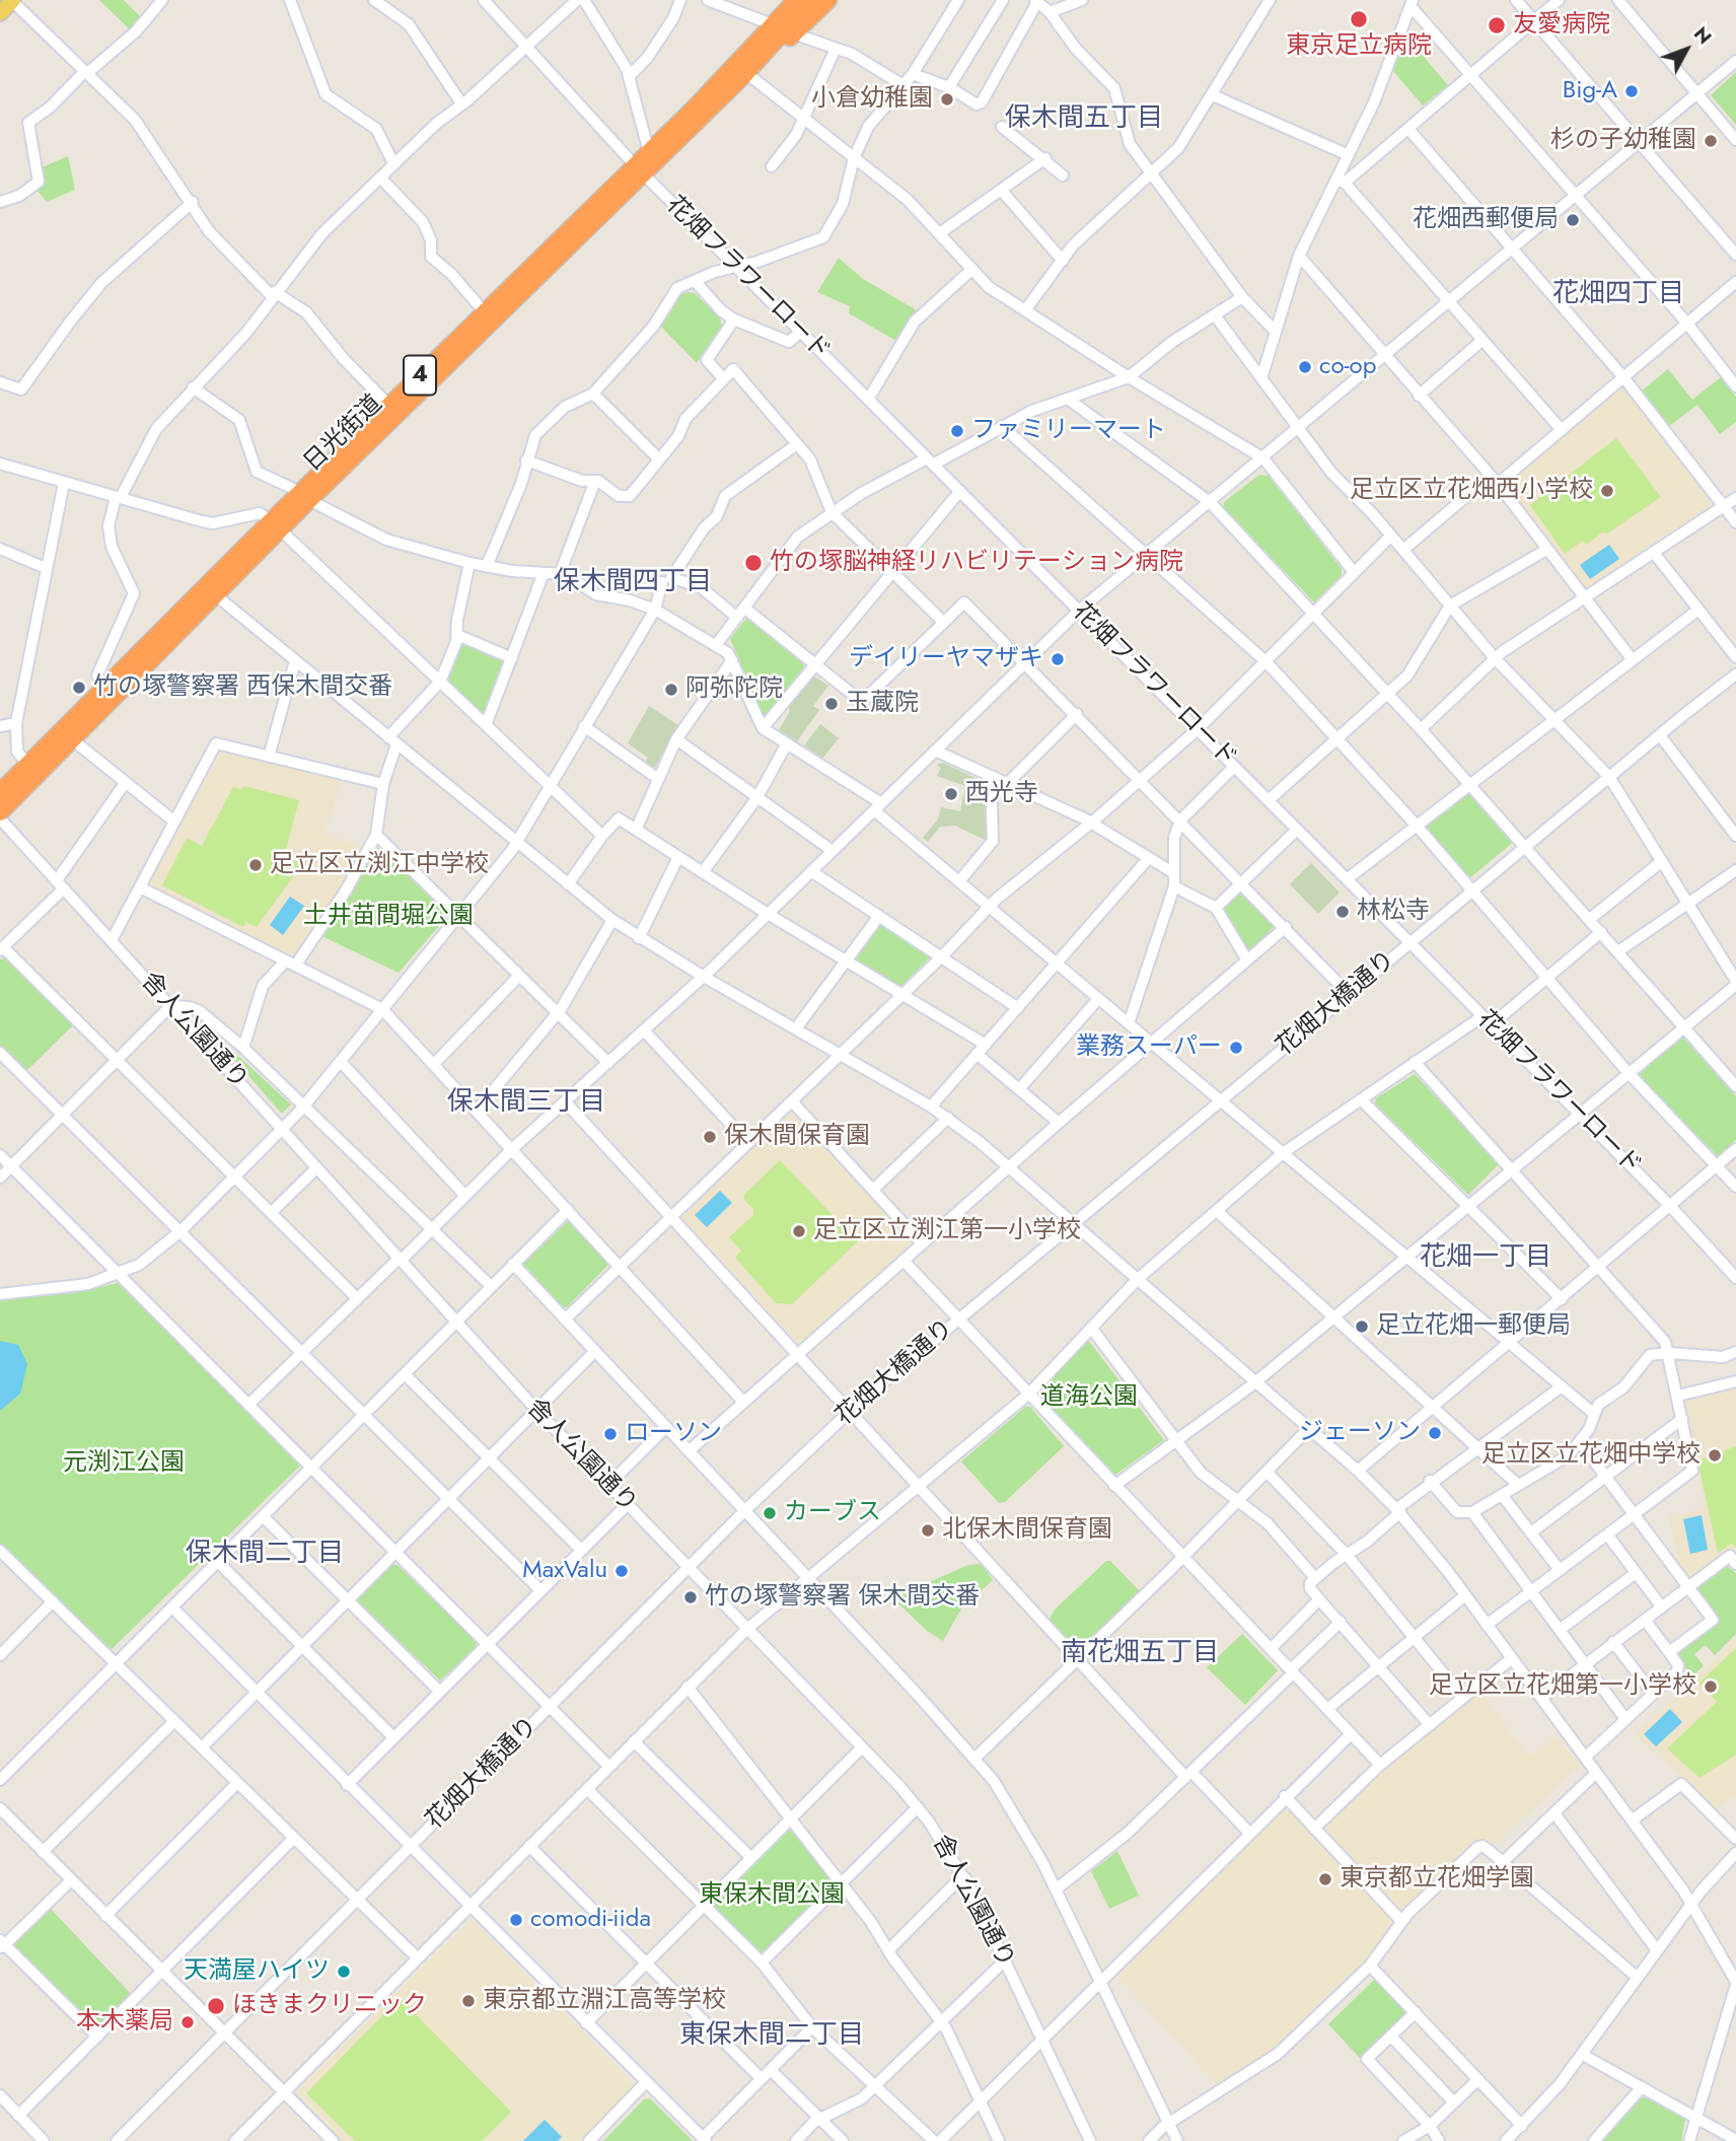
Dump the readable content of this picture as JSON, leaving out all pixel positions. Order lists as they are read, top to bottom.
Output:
{
  "streets": {
    "highway": ["4", "日光街道"],
    "street": ["花畑フラワーロード", "花畑大橋通り", "舎人公園通り"]
  },
  "crossings": [
    ["花畑フラワーロード", "日光街道"],
    ["花畑フラワーロード", "花畑大橋通り"],
    ["4", "日光街道"],
    ["花畑大橋通り", "舎人公園通り"]
  ],
  "districts": [
    "保木間五丁目",
    "花畑四丁目",
    "保木間四丁目",
    "保木間三丁目",
    "花畑一丁目",
    "保木間二丁目",
    "南花畑五丁目",
    "東保木間二丁目"
  ],
  "parks": [
    "土井苗間堀公園",
    "道海公園",
    "元渕江公園",
    "東保木間公園"
  ],
  "places": [
    "東京足立病院",
    "友愛病院",
    "Big-A",
    "小倉幼稚園",
    "杉の子幼稚園",
    "花畑西郵便局",
    "co-op",
    "ファミリーマート",
    "足立区立花畑西小学校",
    "竹の塚脳神経リハビリテーション病院",
    "デイリーヤマザキ",
    "竹の塚警察署 西保木間交番",
    "阿弥陀院",
    "玉蔵院",
    "西光寺",
    "足立区立渕江中学校",
    "林松寺",
    "業務スーパー",
    "保木間保育園",
    "足立区立渕江第一小学校",
    "足立花畑一郵便局",
    "ジェーソン",
    "ローソン",
    "足立区立花畑中学校",
    "カーブス",
    "北保木間保育園",
    "MaxValu",
    "竹の塚警察署 保木間交番",
    "足立区立花畑第一小学校",
    "東京都立花畑学園",
    "comodi-iida",
    "天満屋ハイツ",
    "東京都立淵江高等学校",
    "ほきまクリニック",
    "本木薬局"
  ],
  "north": "top right"
}
